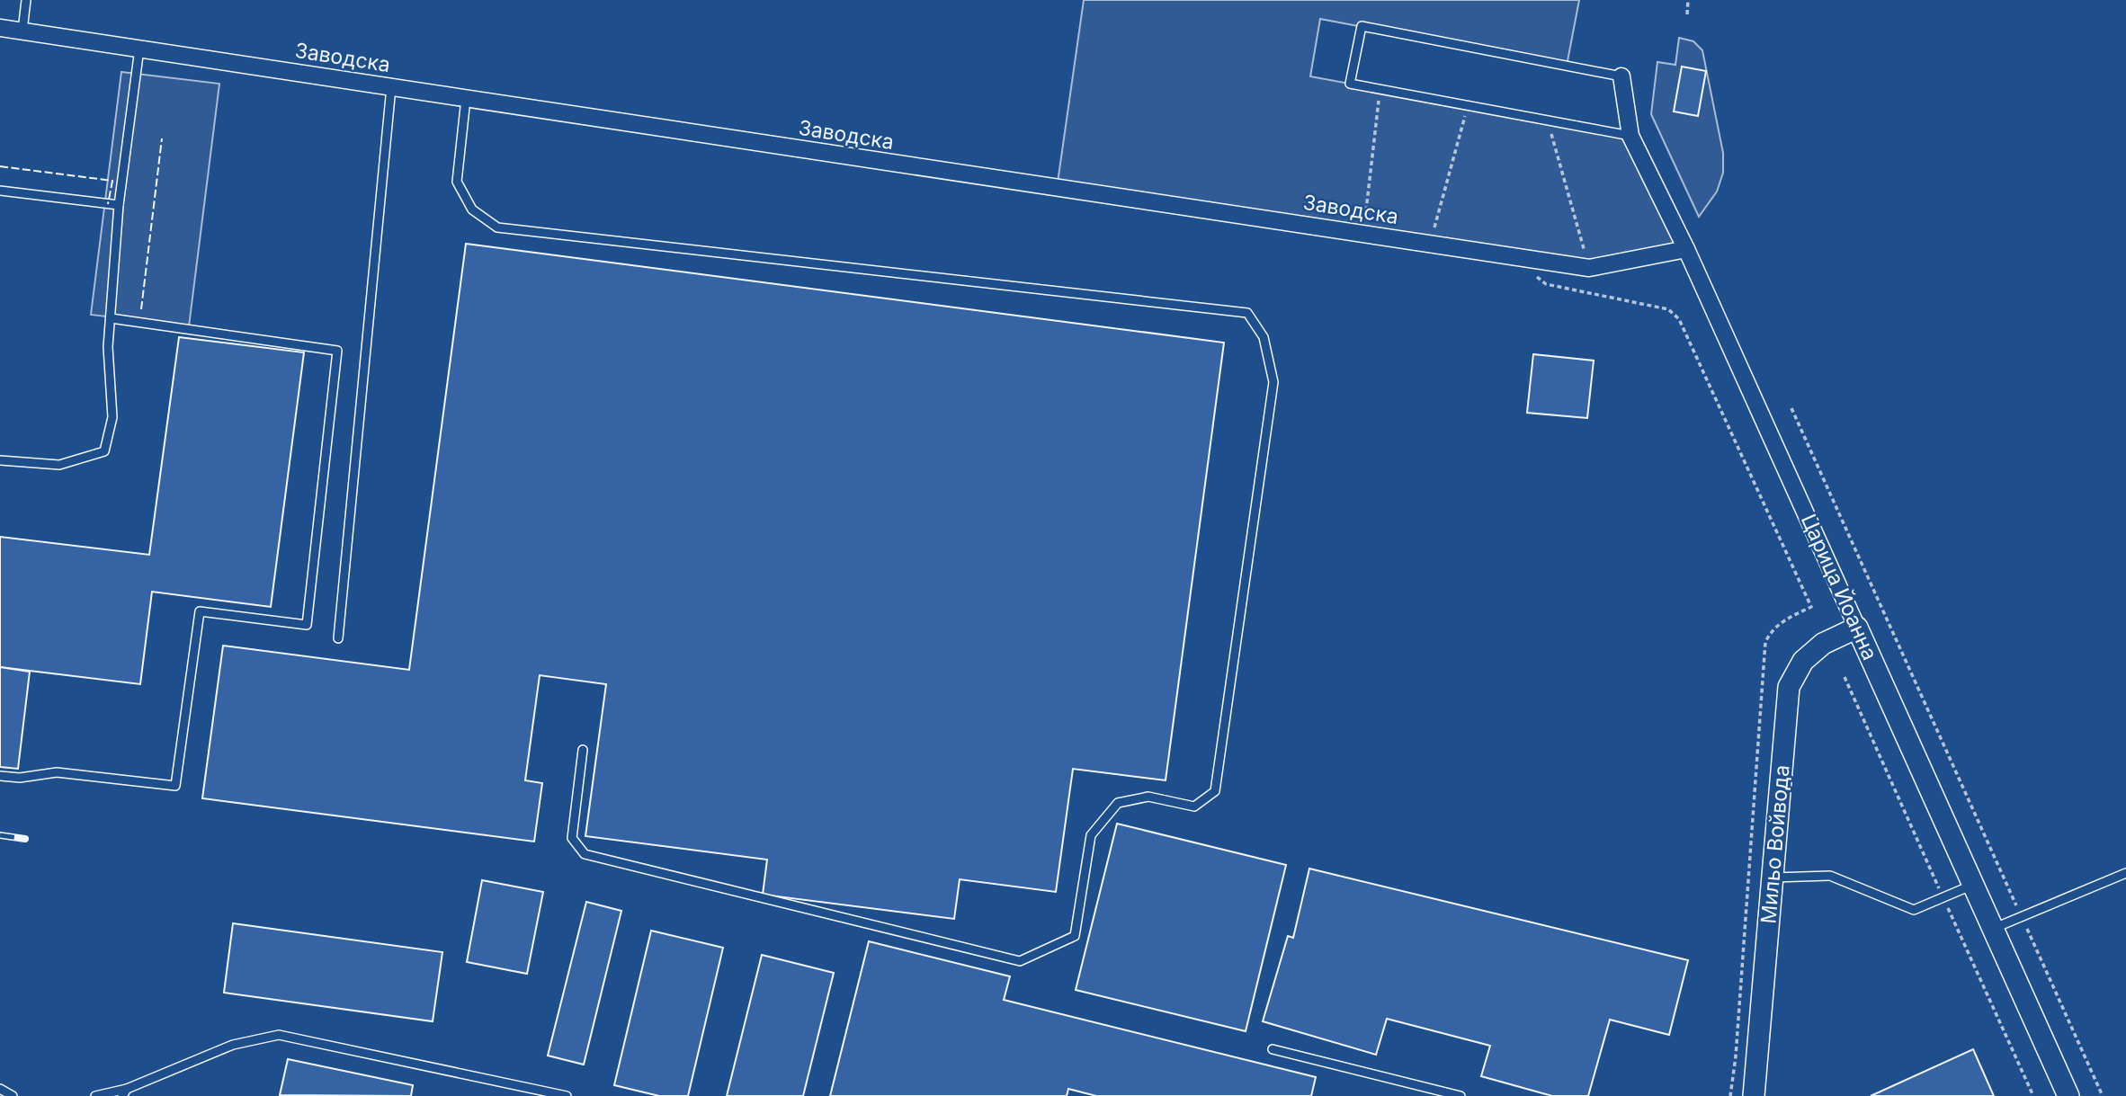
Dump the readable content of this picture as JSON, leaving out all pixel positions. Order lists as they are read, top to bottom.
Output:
{
  "streets": {
    "street": ["Заводска", "Царица Йоанна", "Мильо Войвода"]
  },
  "crossings": [
    ["Заводска", "Царица Йоанна"],
    ["Царица Йоанна", "Мильо Войвода"]
  ]
}
